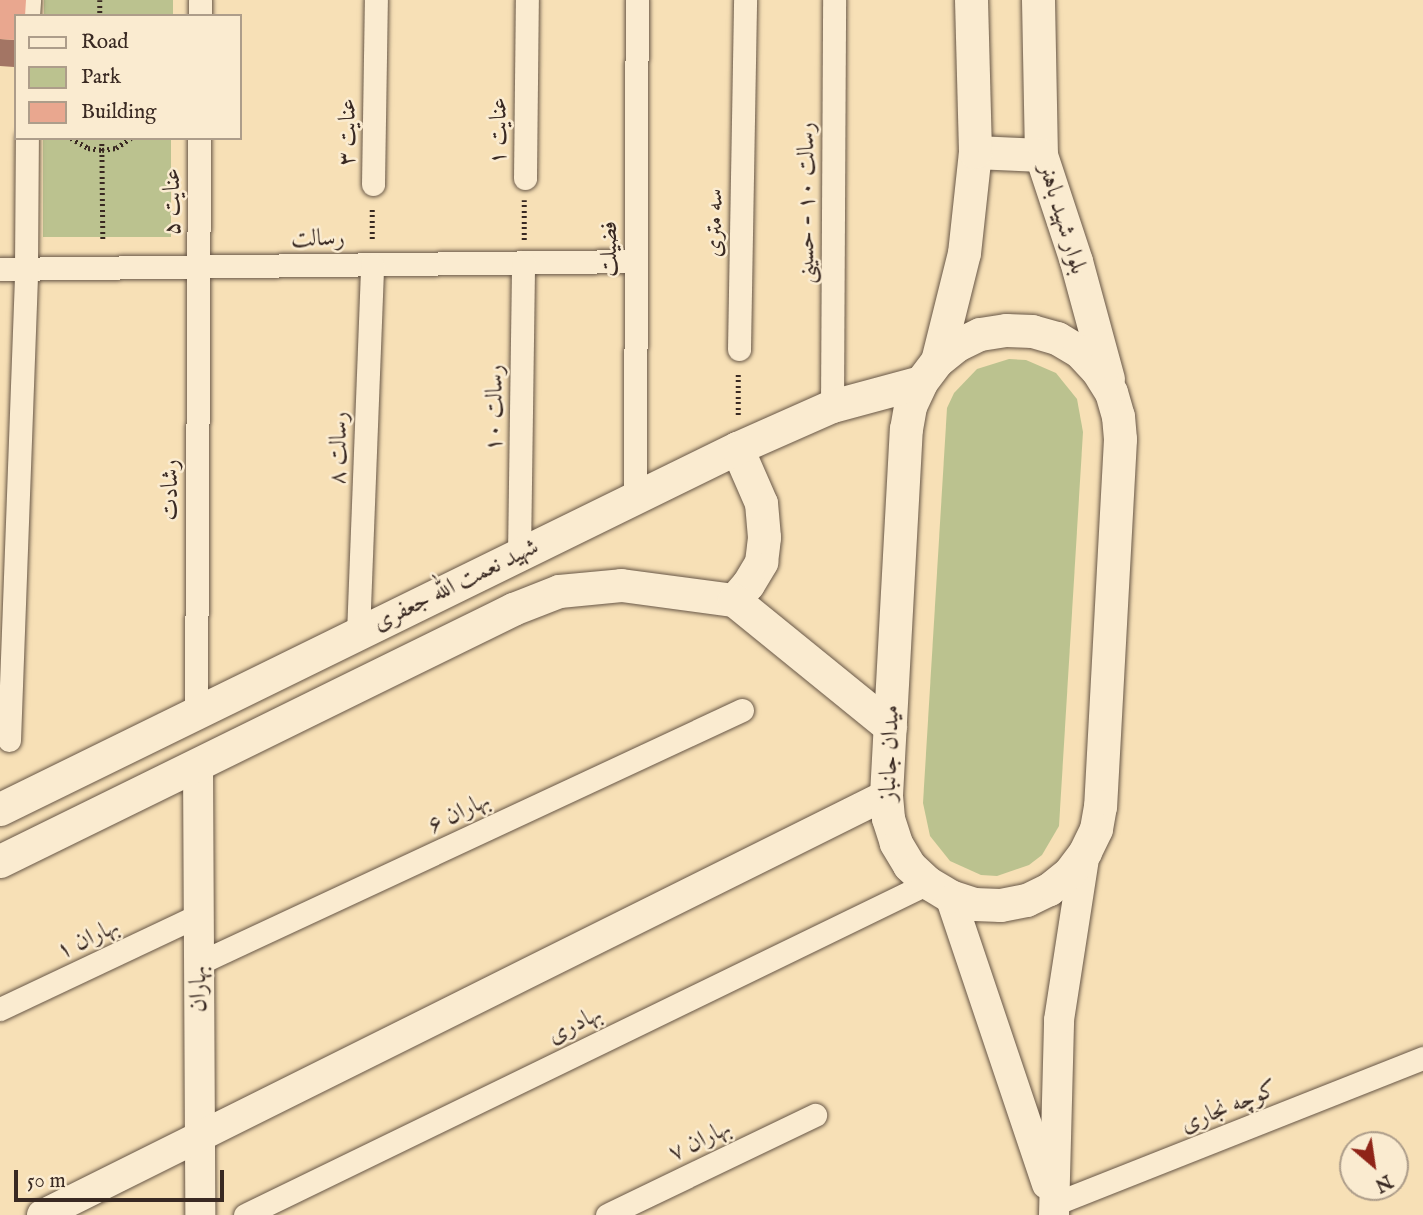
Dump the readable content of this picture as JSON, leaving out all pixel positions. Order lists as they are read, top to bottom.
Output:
{
  "streets": {
    "main road": ["بلوار شهید باهنر", "شهید نعمت الله جعفری", "میدان جانباز"],
    "street": [
      "عنایت ۱",
      "عنایت ۳",
      "عنایت ۵",
      "رسالت ۱۰ - حسینی",
      "سه متری",
      "رسالت",
      "فضیلت",
      "رسالت ۱۰",
      "رسالت ۸",
      "رشادت",
      "بهاران ۶",
      "بهاران ۱",
      "بهاران",
      "بهادری",
      "کوچه نجاری",
      "بهاران ۷"
    ]
  },
  "crossings": [
    ["عنایت ۱", "رسالت"],
    ["عنایت ۱", "رسالت ۱۰"],
    ["عنایت ۳", "رسالت"],
    ["عنایت ۳", "رسالت ۸"],
    ["عنایت ۵", "رسالت"],
    ["عنایت ۵", "رشادت"],
    ["رسالت ۱۰ - حسینی", "شهید نعمت الله جعفری"],
    ["رسالت", "فضیلت"],
    ["رسالت", "رسالت ۱۰"],
    ["رسالت", "رسالت ۸"],
    ["رسالت", "رشادت"],
    ["فضیلت", "شهید نعمت الله جعفری"],
    ["رسالت ۱۰", "شهید نعمت الله جعفری"],
    ["رسالت ۸", "شهید نعمت الله جعفری"],
    ["رشادت", "شهید نعمت الله جعفری"],
    ["شهید نعمت الله جعفری", "میدان جانباز"],
    ["شهید نعمت الله جعفری", "بهاران"],
    ["میدان جانباز", "بهادری"],
    ["بهاران ۶", "بهاران"],
    ["بهاران ۱", "بهاران"]
  ],
  "legend": ["Road", "Park", "Building"],
  "scale_bar": "50 m",
  "north": "bottom right"
}
